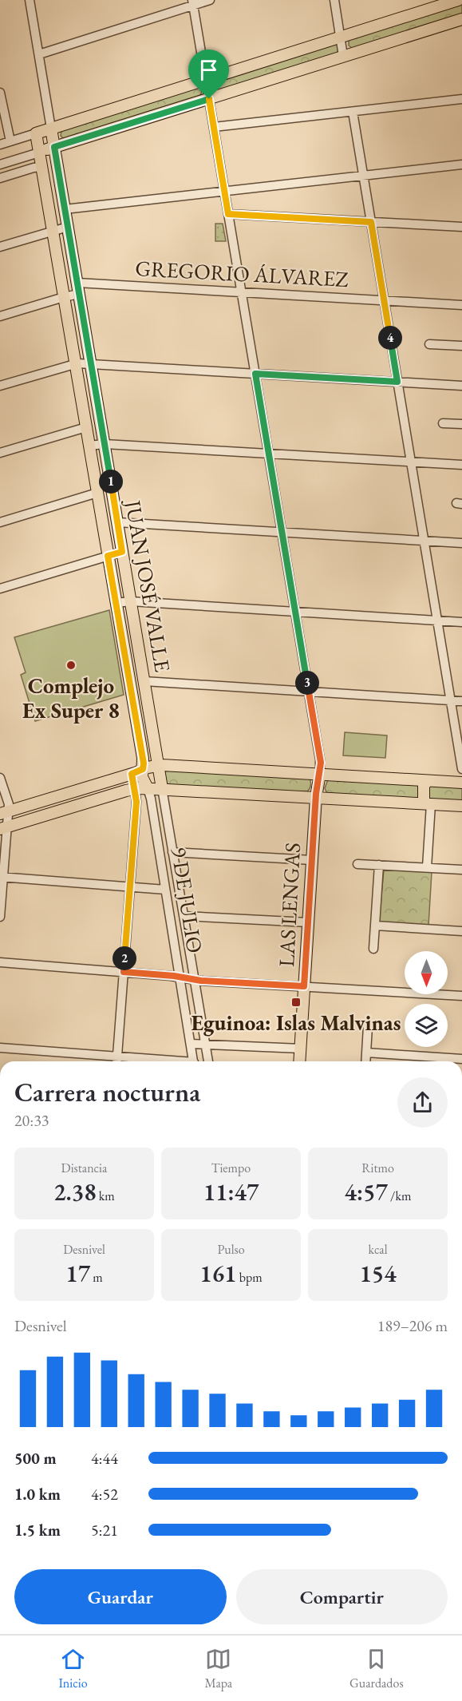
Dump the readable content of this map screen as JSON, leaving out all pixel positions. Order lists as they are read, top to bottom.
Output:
{
  "streets": {
    "main road": ["JUAN JOSÉ VALLE", "9 DE JULIO", "LAS LENGAS"],
    "street": ["GREGORIO ÁLVAREZ"]
  },
  "crossings": [
    ["GREGORIO ÁLVAREZ", "JUAN JOSÉ VALLE"],
    ["JUAN JOSÉ VALLE", "9 DE JULIO"]
  ],
  "places": {
    "other": ["Complejo Ex Super 8"],
    "transit": ["Eguinoa: Islas Malvinas"]
  },
  "north": "bottom",
  "page": {
    "pins": [
      "4",
      "1",
      "3",
      "2"
    ],
    "heading": ["Carrera nocturna", "20:33"],
    "stats": [
      ["Distancia", "2.38 km"],
      ["Tiempo", "11:47"],
      ["Ritmo", "4:57 /km"],
      ["Desnivel", "17 m"],
      ["Pulso", "161 bpm"],
      ["kcal", "154"]
    ],
    "chart": ["Desnivel", "189–206 m"],
    "list": [
      {
        "name": "500 m",
        "note": "4:44"
      },
      {
        "name": "1.0 km",
        "note": "4:52"
      },
      {
        "name": "1.5 km",
        "note": "5:21"
      }
    ],
    "buttons": ["Guardar", "Compartir"],
    "tabs": ["Inicio", "Mapa", "Guardados"]
  }
}
